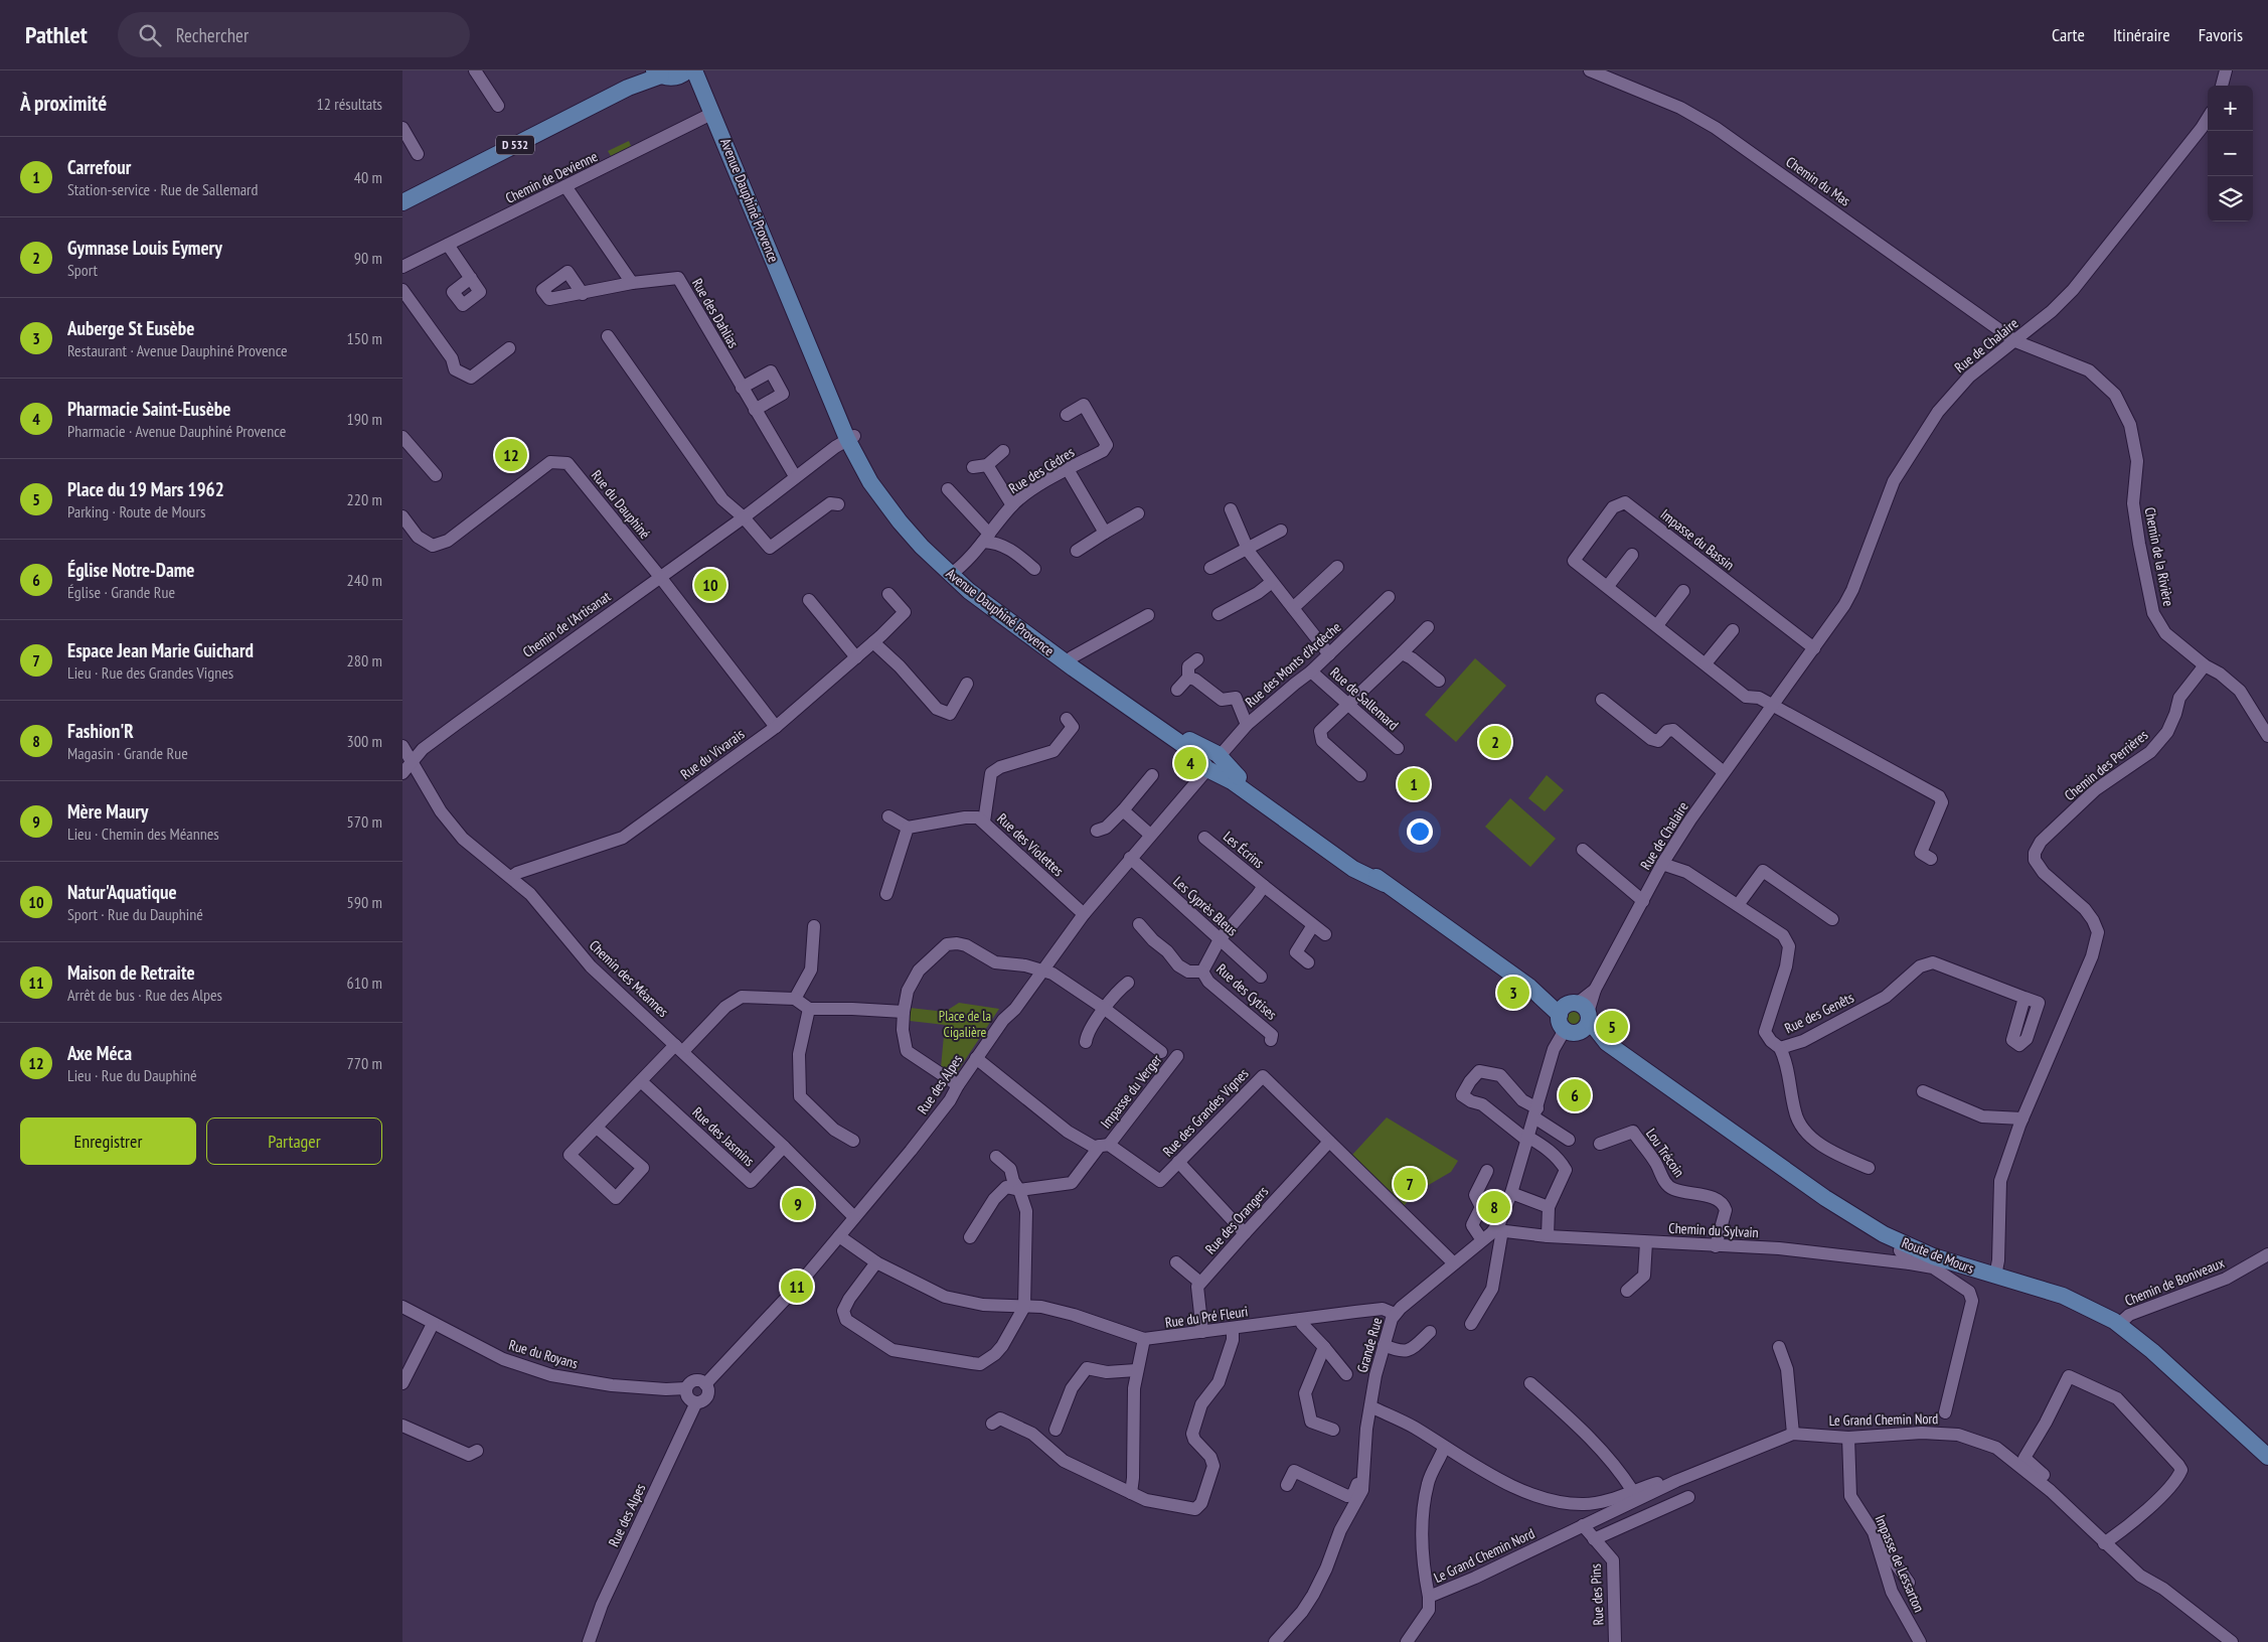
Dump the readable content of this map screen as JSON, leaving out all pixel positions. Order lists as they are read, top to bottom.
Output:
{
  "streets": {
    "main road": ["D 532", "Avenue Dauphiné Provence", "Route de Mours"],
    "street": [
      "Chemin de Devienne",
      "Chemin du Mas",
      "Rue des Dahlias",
      "Rue de Chalaire",
      "Rue des Cèdres",
      "Rue du Dauphiné",
      "Impasse du Bassin",
      "Chemin de la Rivière",
      "Chemin de l'Artisanat",
      "Rue des Monts d'Ardèche",
      "Rue de Sallemard",
      "Rue du Vivarais",
      "Chemin des Perrières",
      "Rue des Violettes",
      "Les Écrins",
      "Les Cyprès Bleus",
      "Chemin des Méannes",
      "Rue des Cytises",
      "Rue des Genêts",
      "Rue des Alpes",
      "Impasse du Verger",
      "Rue des Grandes Vignes",
      "Rue des Jasmins",
      "Lou Trécoin",
      "Rue des Orangers",
      "Chemin du Sylvain",
      "Chemin de Boniveaux",
      "Rue du Pré Fleuri",
      "Grande Rue",
      "Rue du Royans",
      "Le Grand Chemin Nord",
      "Impasse de Lessarton",
      "Rue des Pins"
    ]
  },
  "crossings": [
    ["Chemin de Devienne", "Avenue Dauphiné Provence"],
    ["Chemin du Mas", "Rue de Chalaire"],
    ["Chemin du Mas", "Chemin de la Rivière"],
    ["Avenue Dauphiné Provence", "Rue de Chalaire"],
    ["Avenue Dauphiné Provence", "Rue des Cèdres"],
    ["Avenue Dauphiné Provence", "Chemin de l'Artisanat"],
    ["Avenue Dauphiné Provence", "Rue des Monts d'Ardèche"],
    ["Avenue Dauphiné Provence", "Rue des Alpes"],
    ["Avenue Dauphiné Provence", "Route de Mours"],
    ["Avenue Dauphiné Provence", "Grande Rue"],
    ["Rue des Dahlias", "Chemin de l'Artisanat"],
    ["Rue de Chalaire", "Impasse du Bassin"],
    ["Rue de Chalaire", "Chemin de la Rivière"],
    ["Rue de Chalaire", "Rue des Genêts"],
    ["Rue de Chalaire", "Route de Mours"],
    ["Rue de Chalaire", "Grande Rue"],
    ["Rue du Dauphiné", "Chemin de l'Artisanat"],
    ["Rue du Dauphiné", "Rue du Vivarais"],
    ["Chemin de la Rivière", "Chemin des Perrières"],
    ["Chemin de l'Artisanat", "Chemin des Méannes"],
    ["Rue des Monts d'Ardèche", "Rue de Sallemard"],
    ["Rue des Monts d'Ardèche", "Rue des Alpes"],
    ["Rue du Vivarais", "Chemin des Méannes"],
    ["Chemin des Perrières", "Route de Mours"],
    ["Rue des Violettes", "Rue des Alpes"],
    ["Les Écrins", "Les Cyprès Bleus"],
    ["Les Écrins", "Rue des Cytises"],
    ["Les Cyprès Bleus", "Rue des Cytises"],
    ["Les Cyprès Bleus", "Rue des Alpes"],
    ["Chemin des Méannes", "Rue des Alpes"],
    ["Chemin des Méannes", "Rue des Jasmins"],
    ["Rue des Alpes", "Rue des Grandes Vignes"],
    ["Rue des Alpes", "Rue du Pré Fleuri"],
    ["Rue des Alpes", "Rue du Royans"],
    ["Impasse du Verger", "Rue des Grandes Vignes"],
    ["Rue des Grandes Vignes", "Rue des Orangers"],
    ["Rue des Grandes Vignes", "Grande Rue"],
    ["Lou Trécoin", "Chemin du Sylvain"],
    ["Chemin du Sylvain", "Grande Rue"],
    ["Route de Mours", "Chemin de Boniveaux"],
    ["Route de Mours", "Grande Rue"],
    ["Rue du Pré Fleuri", "Grande Rue"],
    ["Le Grand Chemin Nord", "Impasse de Lessarton"],
    ["Le Grand Chemin Nord", "Rue des Pins"]
  ],
  "parks": ["Place de la Cigalière"],
  "page": {
    "header": "Pathlet",
    "search": "Rechercher",
    "nav": ["Carte", "Itinéraire", "Favoris"],
    "heading": ["À proximité", "12 résultats"],
    "map_buttons": ["+", "−"],
    "list": [
      {
        "mark": "1",
        "name": "Carrefour",
        "note": "Station-service · Rue de Sallemard",
        "value": "40 m"
      },
      {
        "mark": "2",
        "name": "Gymnase Louis Eymery",
        "note": "Sport",
        "value": "90 m"
      },
      {
        "mark": "3",
        "name": "Auberge St Eusèbe",
        "note": "Restaurant · Avenue Dauphiné Provence",
        "value": "150 m"
      },
      {
        "mark": "4",
        "name": "Pharmacie Saint-Eusèbe",
        "note": "Pharmacie · Avenue Dauphiné Provence",
        "value": "190 m"
      },
      {
        "mark": "5",
        "name": "Place du 19 Mars 1962",
        "note": "Parking · Route de Mours",
        "value": "220 m"
      },
      {
        "mark": "6",
        "name": "Église Notre-Dame",
        "note": "Église · Grande Rue",
        "value": "240 m"
      },
      {
        "mark": "7",
        "name": "Espace Jean Marie Guichard",
        "note": "Lieu · Rue des Grandes Vignes",
        "value": "280 m"
      },
      {
        "mark": "8",
        "name": "Fashion'R",
        "note": "Magasin · Grande Rue",
        "value": "300 m"
      },
      {
        "mark": "9",
        "name": "Mère Maury",
        "note": "Lieu · Chemin des Méannes",
        "value": "570 m"
      },
      {
        "mark": "10",
        "name": "Natur'Aquatique",
        "note": "Sport · Rue du Dauphiné",
        "value": "590 m"
      },
      {
        "mark": "11",
        "name": "Maison de Retraite",
        "note": "Arrêt de bus · Rue des Alpes",
        "value": "610 m"
      },
      {
        "mark": "12",
        "name": "Axe Méca",
        "note": "Lieu · Rue du Dauphiné",
        "value": "770 m"
      }
    ],
    "pins": [
      "12",
      "10",
      "2",
      "4",
      "1",
      "3",
      "5",
      "6",
      "7",
      "9",
      "8",
      "11"
    ],
    "buttons": ["Enregistrer", "Partager"]
  }
}
